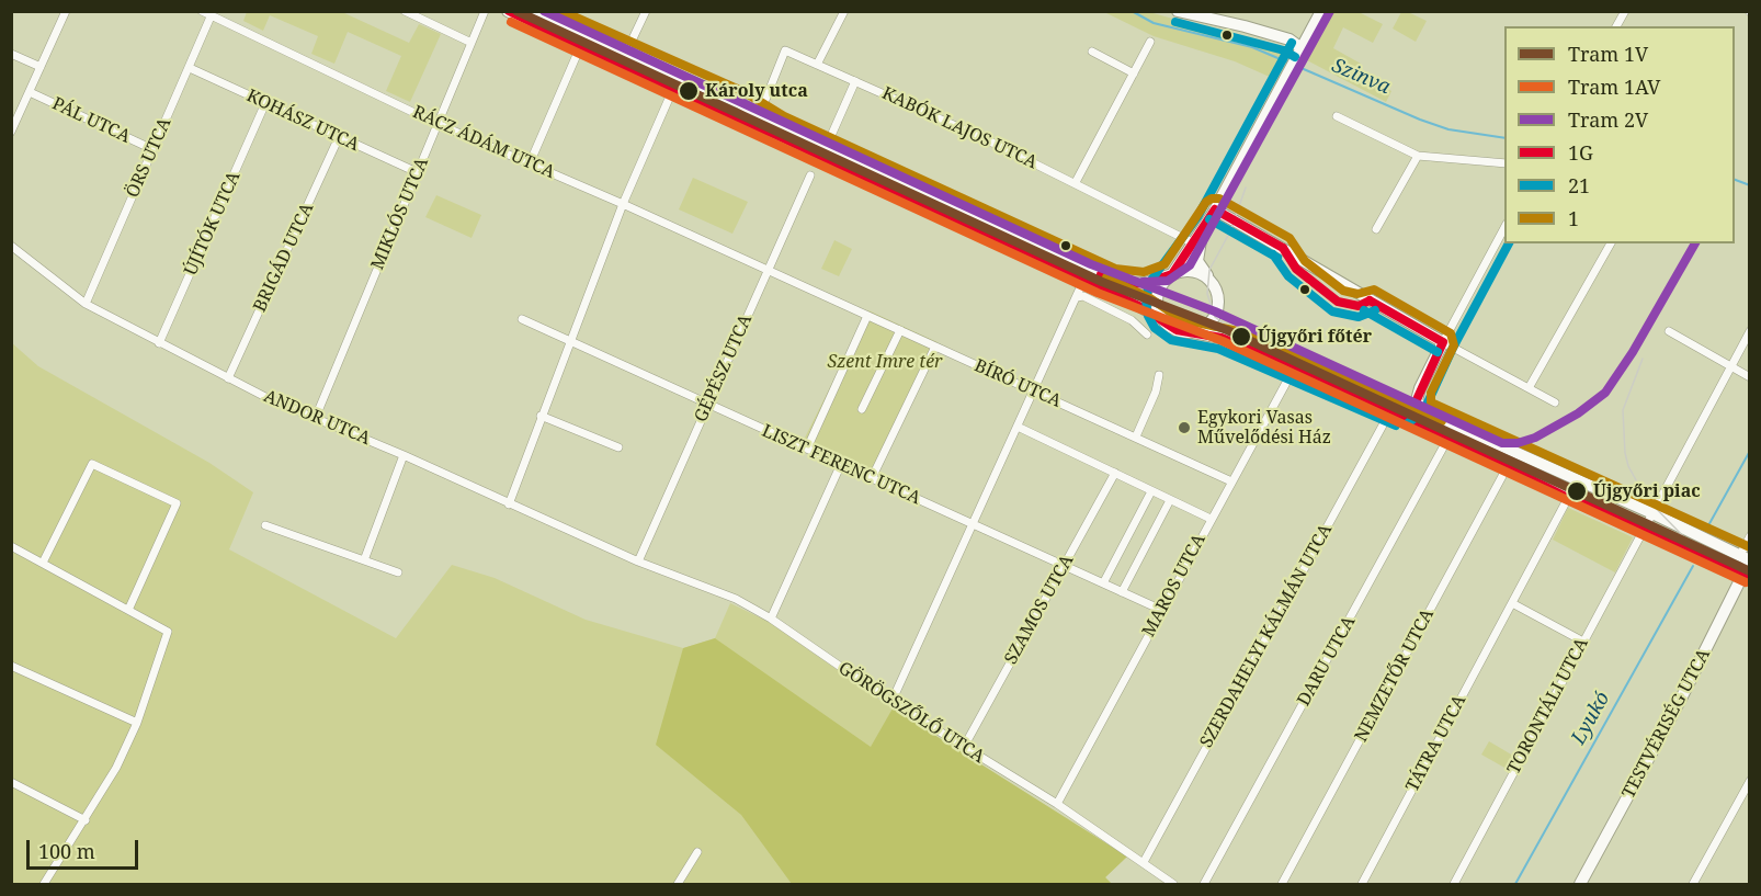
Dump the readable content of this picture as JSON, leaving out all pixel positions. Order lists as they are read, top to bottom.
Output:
{
  "streets": {
    "street": [
      "PÁL UTCA",
      "KOHÁSZ UTCA",
      "KABÓK LAJOS UTCA",
      "RÁCZ ÁDÁM UTCA",
      "ÖRS UTCA",
      "MIKLÓS UTCA",
      "ÚJÍTÓK UTCA",
      "BRIGÁD UTCA",
      "GÉPÉSZ UTCA",
      "BÍRÓ UTCA",
      "ANDOR UTCA",
      "LISZT FERENC UTCA",
      "MAROS UTCA",
      "SZAMOS UTCA",
      "SZERDAHELYI KÁLMÁN UTCA",
      "DARU UTCA",
      "NEMZETŐR UTCA",
      "TORONTÁLI UTCA",
      "GÖRÖGSZŐLŐ UTCA",
      "TESTVÉRISÉG UTCA",
      "TÁTRA UTCA"
    ]
  },
  "crossings": [
    ["PÁL UTCA", "ÖRS UTCA"],
    ["KOHÁSZ UTCA", "ÖRS UTCA"],
    ["KOHÁSZ UTCA", "MIKLÓS UTCA"],
    ["KOHÁSZ UTCA", "ÚJÍTÓK UTCA"],
    ["KOHÁSZ UTCA", "BRIGÁD UTCA"],
    ["RÁCZ ÁDÁM UTCA", "ÖRS UTCA"],
    ["RÁCZ ÁDÁM UTCA", "MIKLÓS UTCA"],
    ["RÁCZ ÁDÁM UTCA", "GÉPÉSZ UTCA"],
    ["RÁCZ ÁDÁM UTCA", "BÍRÓ UTCA"],
    ["ÖRS UTCA", "ANDOR UTCA"],
    ["MIKLÓS UTCA", "ANDOR UTCA"],
    ["ÚJÍTÓK UTCA", "ANDOR UTCA"],
    ["BRIGÁD UTCA", "ANDOR UTCA"],
    ["GÉPÉSZ UTCA", "BÍRÓ UTCA"],
    ["GÉPÉSZ UTCA", "ANDOR UTCA"],
    ["GÉPÉSZ UTCA", "LISZT FERENC UTCA"],
    ["GÉPÉSZ UTCA", "GÖRÖGSZŐLŐ UTCA"],
    ["BÍRÓ UTCA", "MAROS UTCA"],
    ["ANDOR UTCA", "GÖRÖGSZŐLŐ UTCA"],
    ["LISZT FERENC UTCA", "MAROS UTCA"],
    ["LISZT FERENC UTCA", "SZAMOS UTCA"],
    ["MAROS UTCA", "GÖRÖGSZŐLŐ UTCA"],
    ["SZAMOS UTCA", "GÖRÖGSZŐLŐ UTCA"],
    ["SZERDAHELYI KÁLMÁN UTCA", "GÖRÖGSZŐLŐ UTCA"]
  ],
  "water": ["Szinva", "Lyukó"],
  "parks": ["Szent Imre tér"],
  "places": [
    "Károly utca",
    "Újgyőri főtér",
    "Egykori Vasas Művelődési Ház",
    "Újgyőri piac"
  ],
  "lines": [
    "tram line 1V",
    "tram line 2V",
    "transit line 1G",
    "transit line 1",
    "tram line 1AV",
    "transit line 21"
  ],
  "legend": [
    "Tram 1V",
    "Tram 1AV",
    "Tram 2V",
    "1G",
    "21",
    "1"
  ],
  "scale_bar": "100 m"
}
